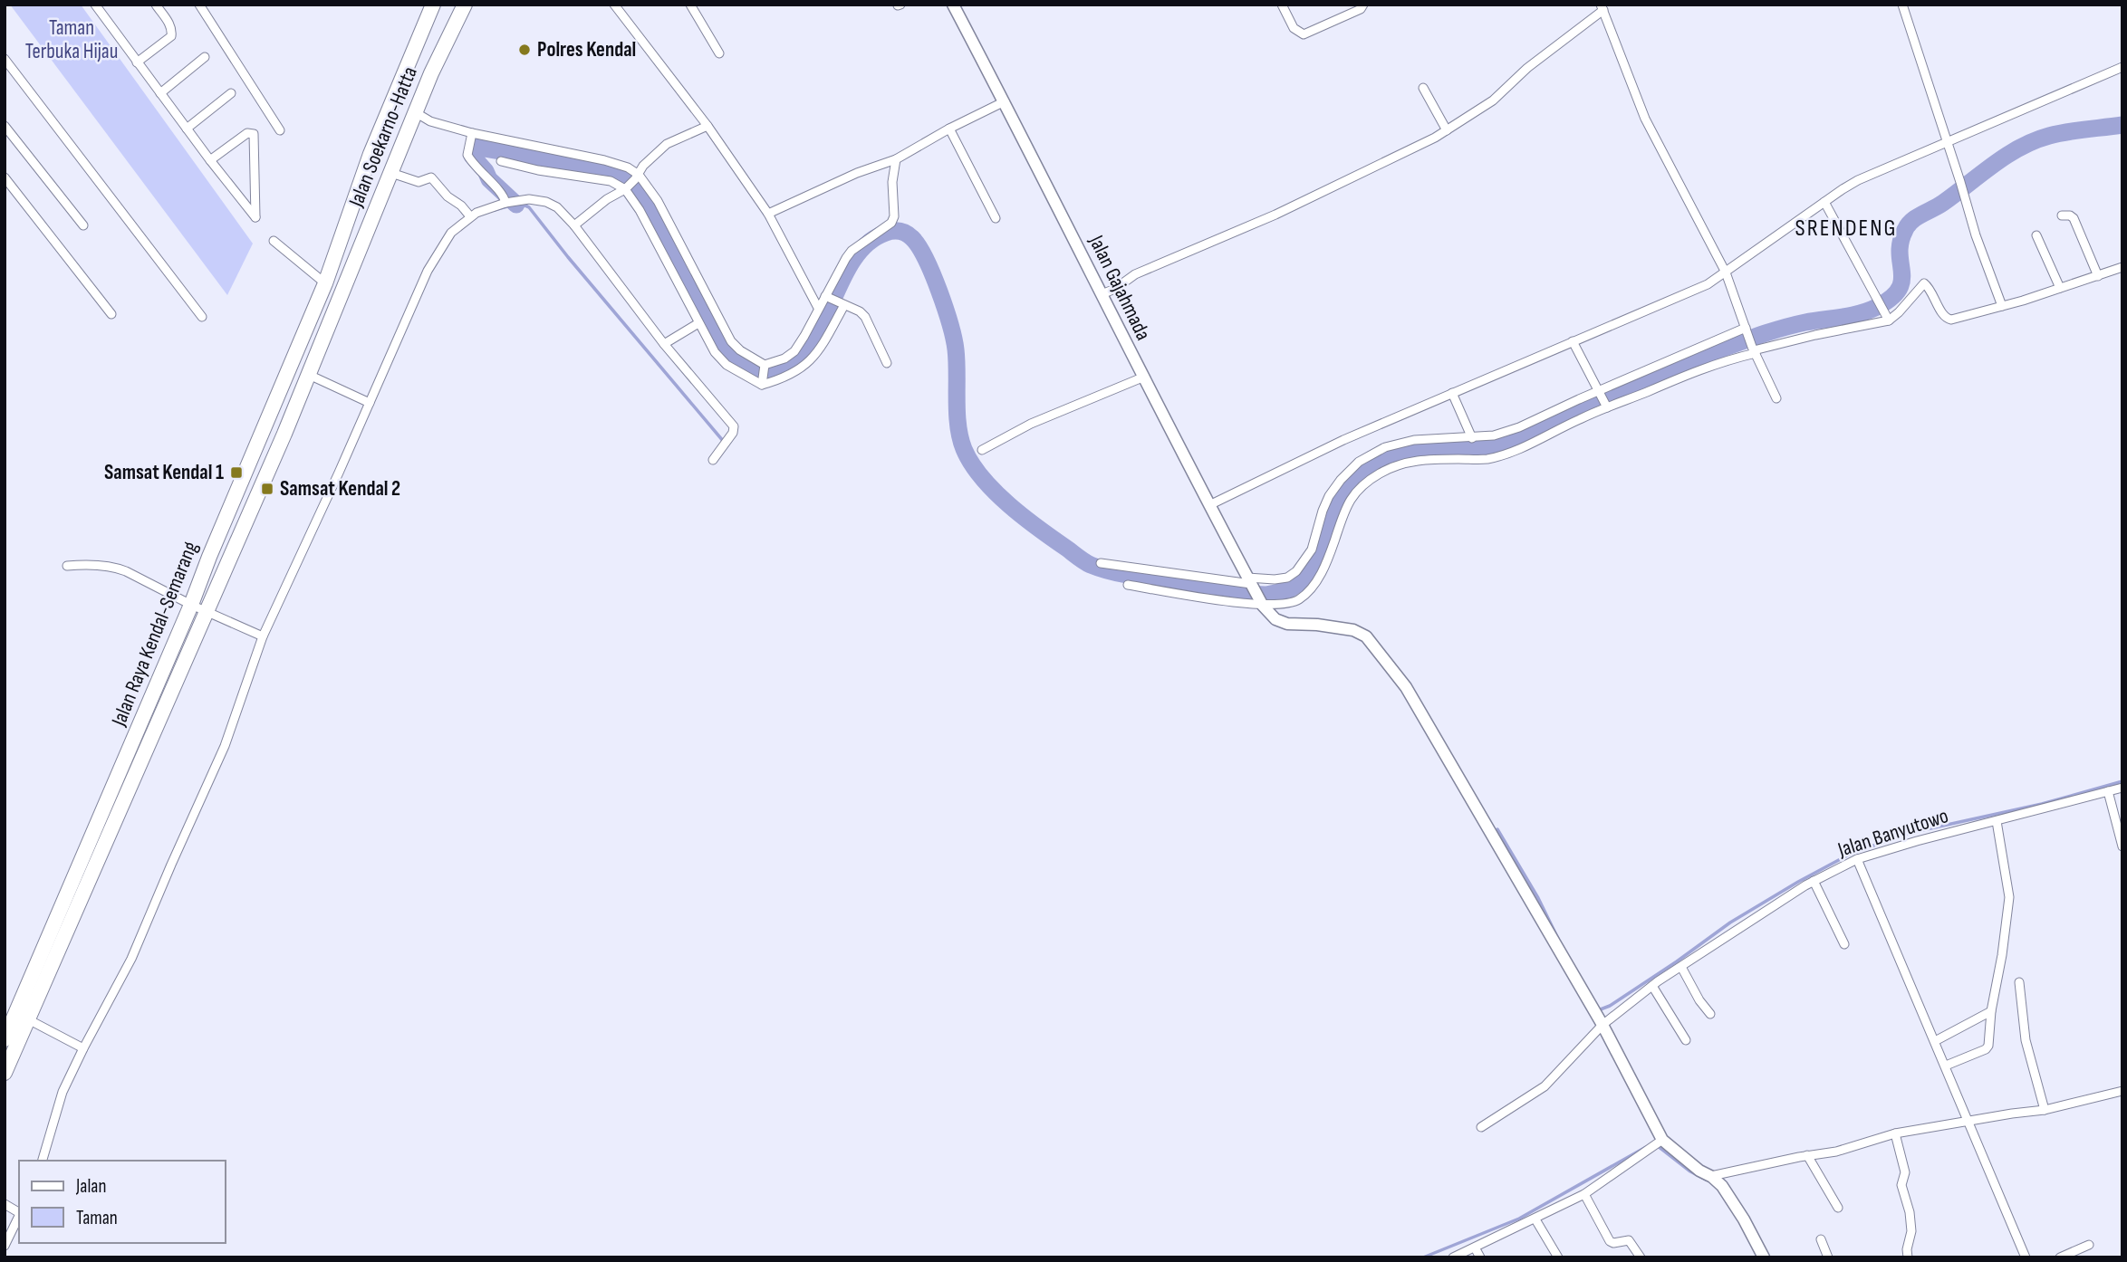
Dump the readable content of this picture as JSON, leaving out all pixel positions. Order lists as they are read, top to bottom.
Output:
{
  "streets": {
    "highway": ["Jalan Soekarno-Hatta", "Jalan Raya Kendal-Semarang"],
    "street": ["Jalan Gajahmada", "Jalan Banyutowo"]
  },
  "crossings": [
    ["Jalan Soekarno-Hatta", "Jalan Raya Kendal-Semarang"]
  ],
  "districts": ["SRENDENG"],
  "parks": ["Taman Terbuka Hijau"],
  "places": {
    "other": ["Polres Kendal"],
    "transit": ["Samsat Kendal 1", "Samsat Kendal 2"]
  },
  "legend": ["Jalan", "Taman"]
}
